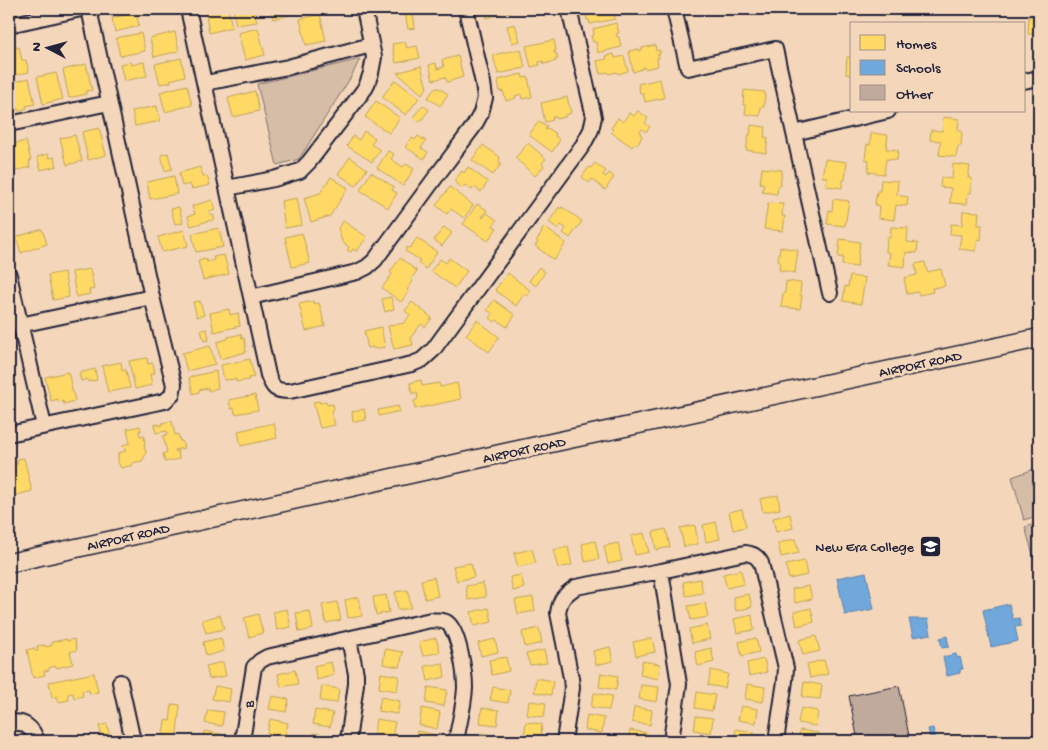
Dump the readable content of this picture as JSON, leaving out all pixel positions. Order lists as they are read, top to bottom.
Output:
{
  "streets": {
    "main road": ["AIRPORT ROAD"],
    "street": ["B"]
  },
  "places": {
    "school or university": ["New Era College"]
  },
  "legend": ["Homes", "Schools", "Other"],
  "north": "left"
}
